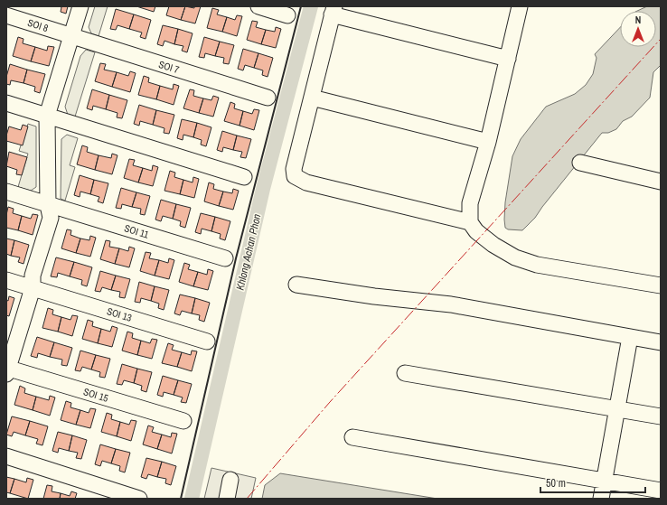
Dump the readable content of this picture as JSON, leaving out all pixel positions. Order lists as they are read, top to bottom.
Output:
{
  "streets": {
    "street": [
      "SOI 8",
      "SOI 7",
      "SOI 11",
      "SOI 13",
      "SOI 15"
    ]
  },
  "crossings": [
    ["SOI 8", "SOI 7"]
  ],
  "water": ["Khlong Achan Phon"],
  "scale_bar": "50 m",
  "north": "top"
}
